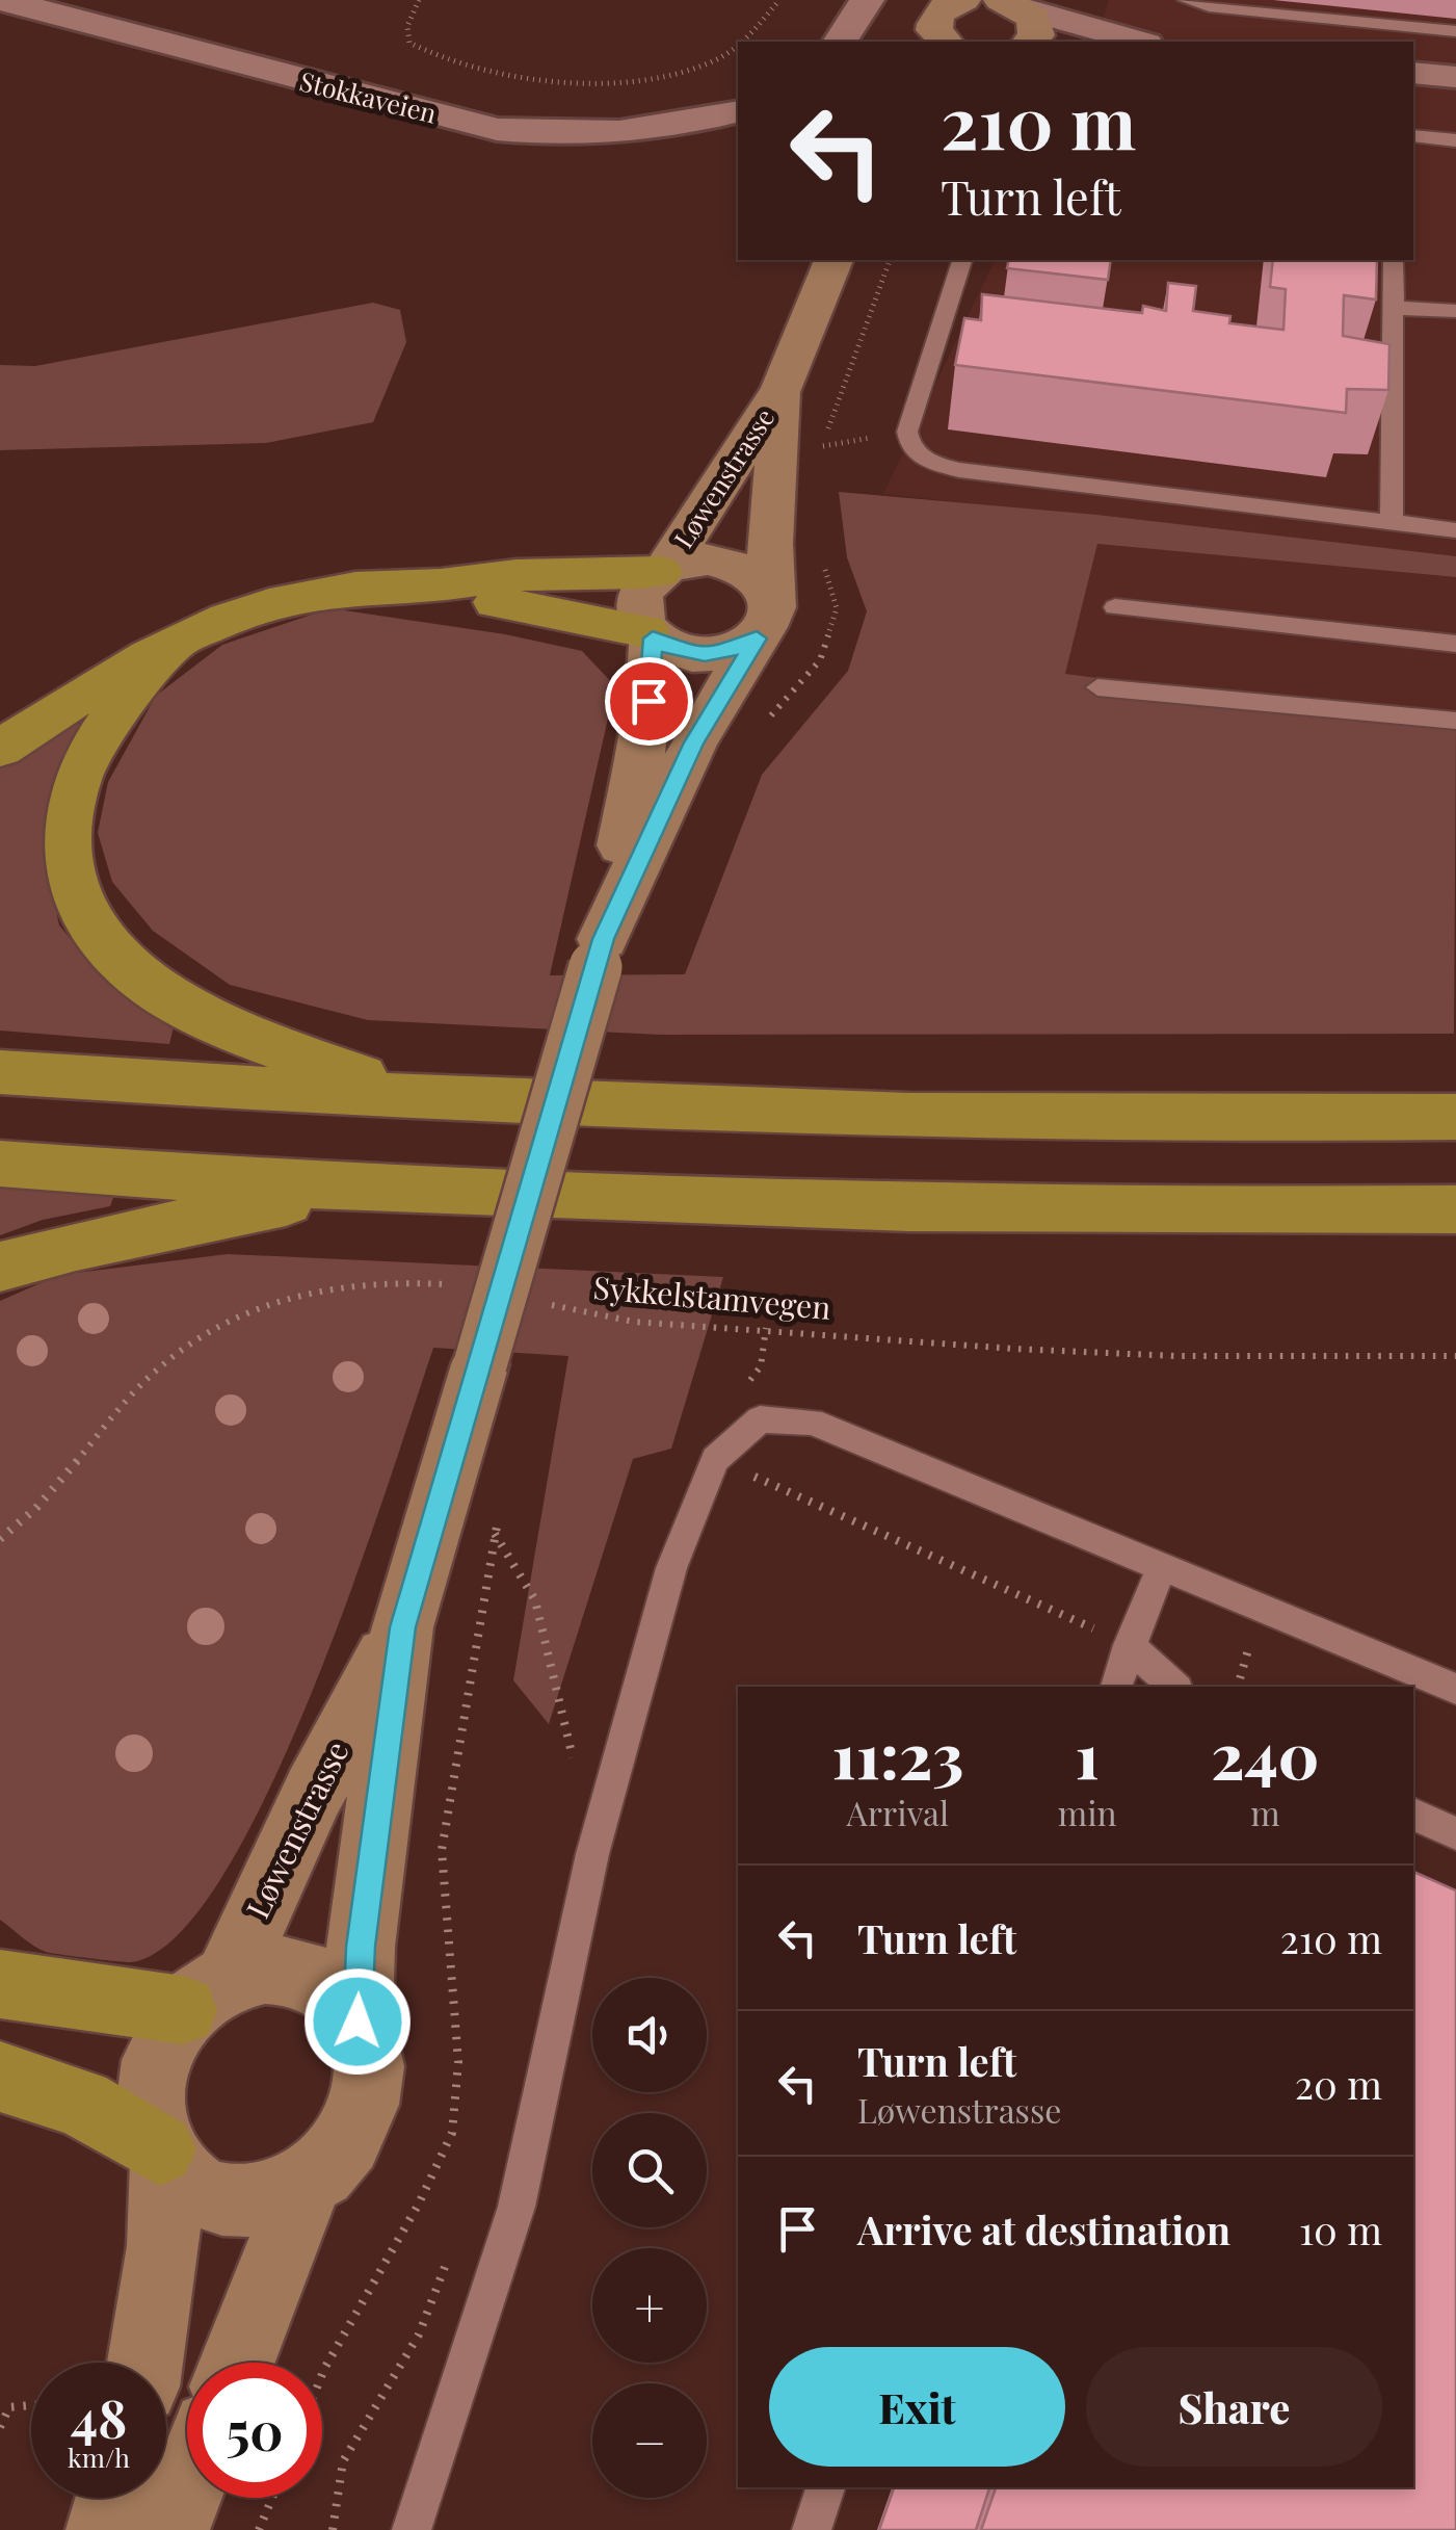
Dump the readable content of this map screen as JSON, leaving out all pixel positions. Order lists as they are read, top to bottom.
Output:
{
  "streets": {
    "main road": ["Løwenstrasse"],
    "street": ["Stokkaveien"],
    "path": ["Sykkelstamvegen"]
  },
  "page": {
    "turn": ["210 m", "Turn left"],
    "eta": [
      "11:23",
      "Arrival",
      "1",
      "min",
      "240",
      "m"
    ],
    "list": [
      {
        "name": "Turn left",
        "value": "210 m"
      },
      {
        "name": "Turn left",
        "note": "Løwenstrasse",
        "value": "20 m"
      },
      {
        "name": "Arrive at destination",
        "value": "10 m"
      }
    ],
    "map_buttons": ["+", "−"],
    "buttons": ["Exit", "Share"],
    "speed": "48 km/h",
    "limit": "50"
  }
}
